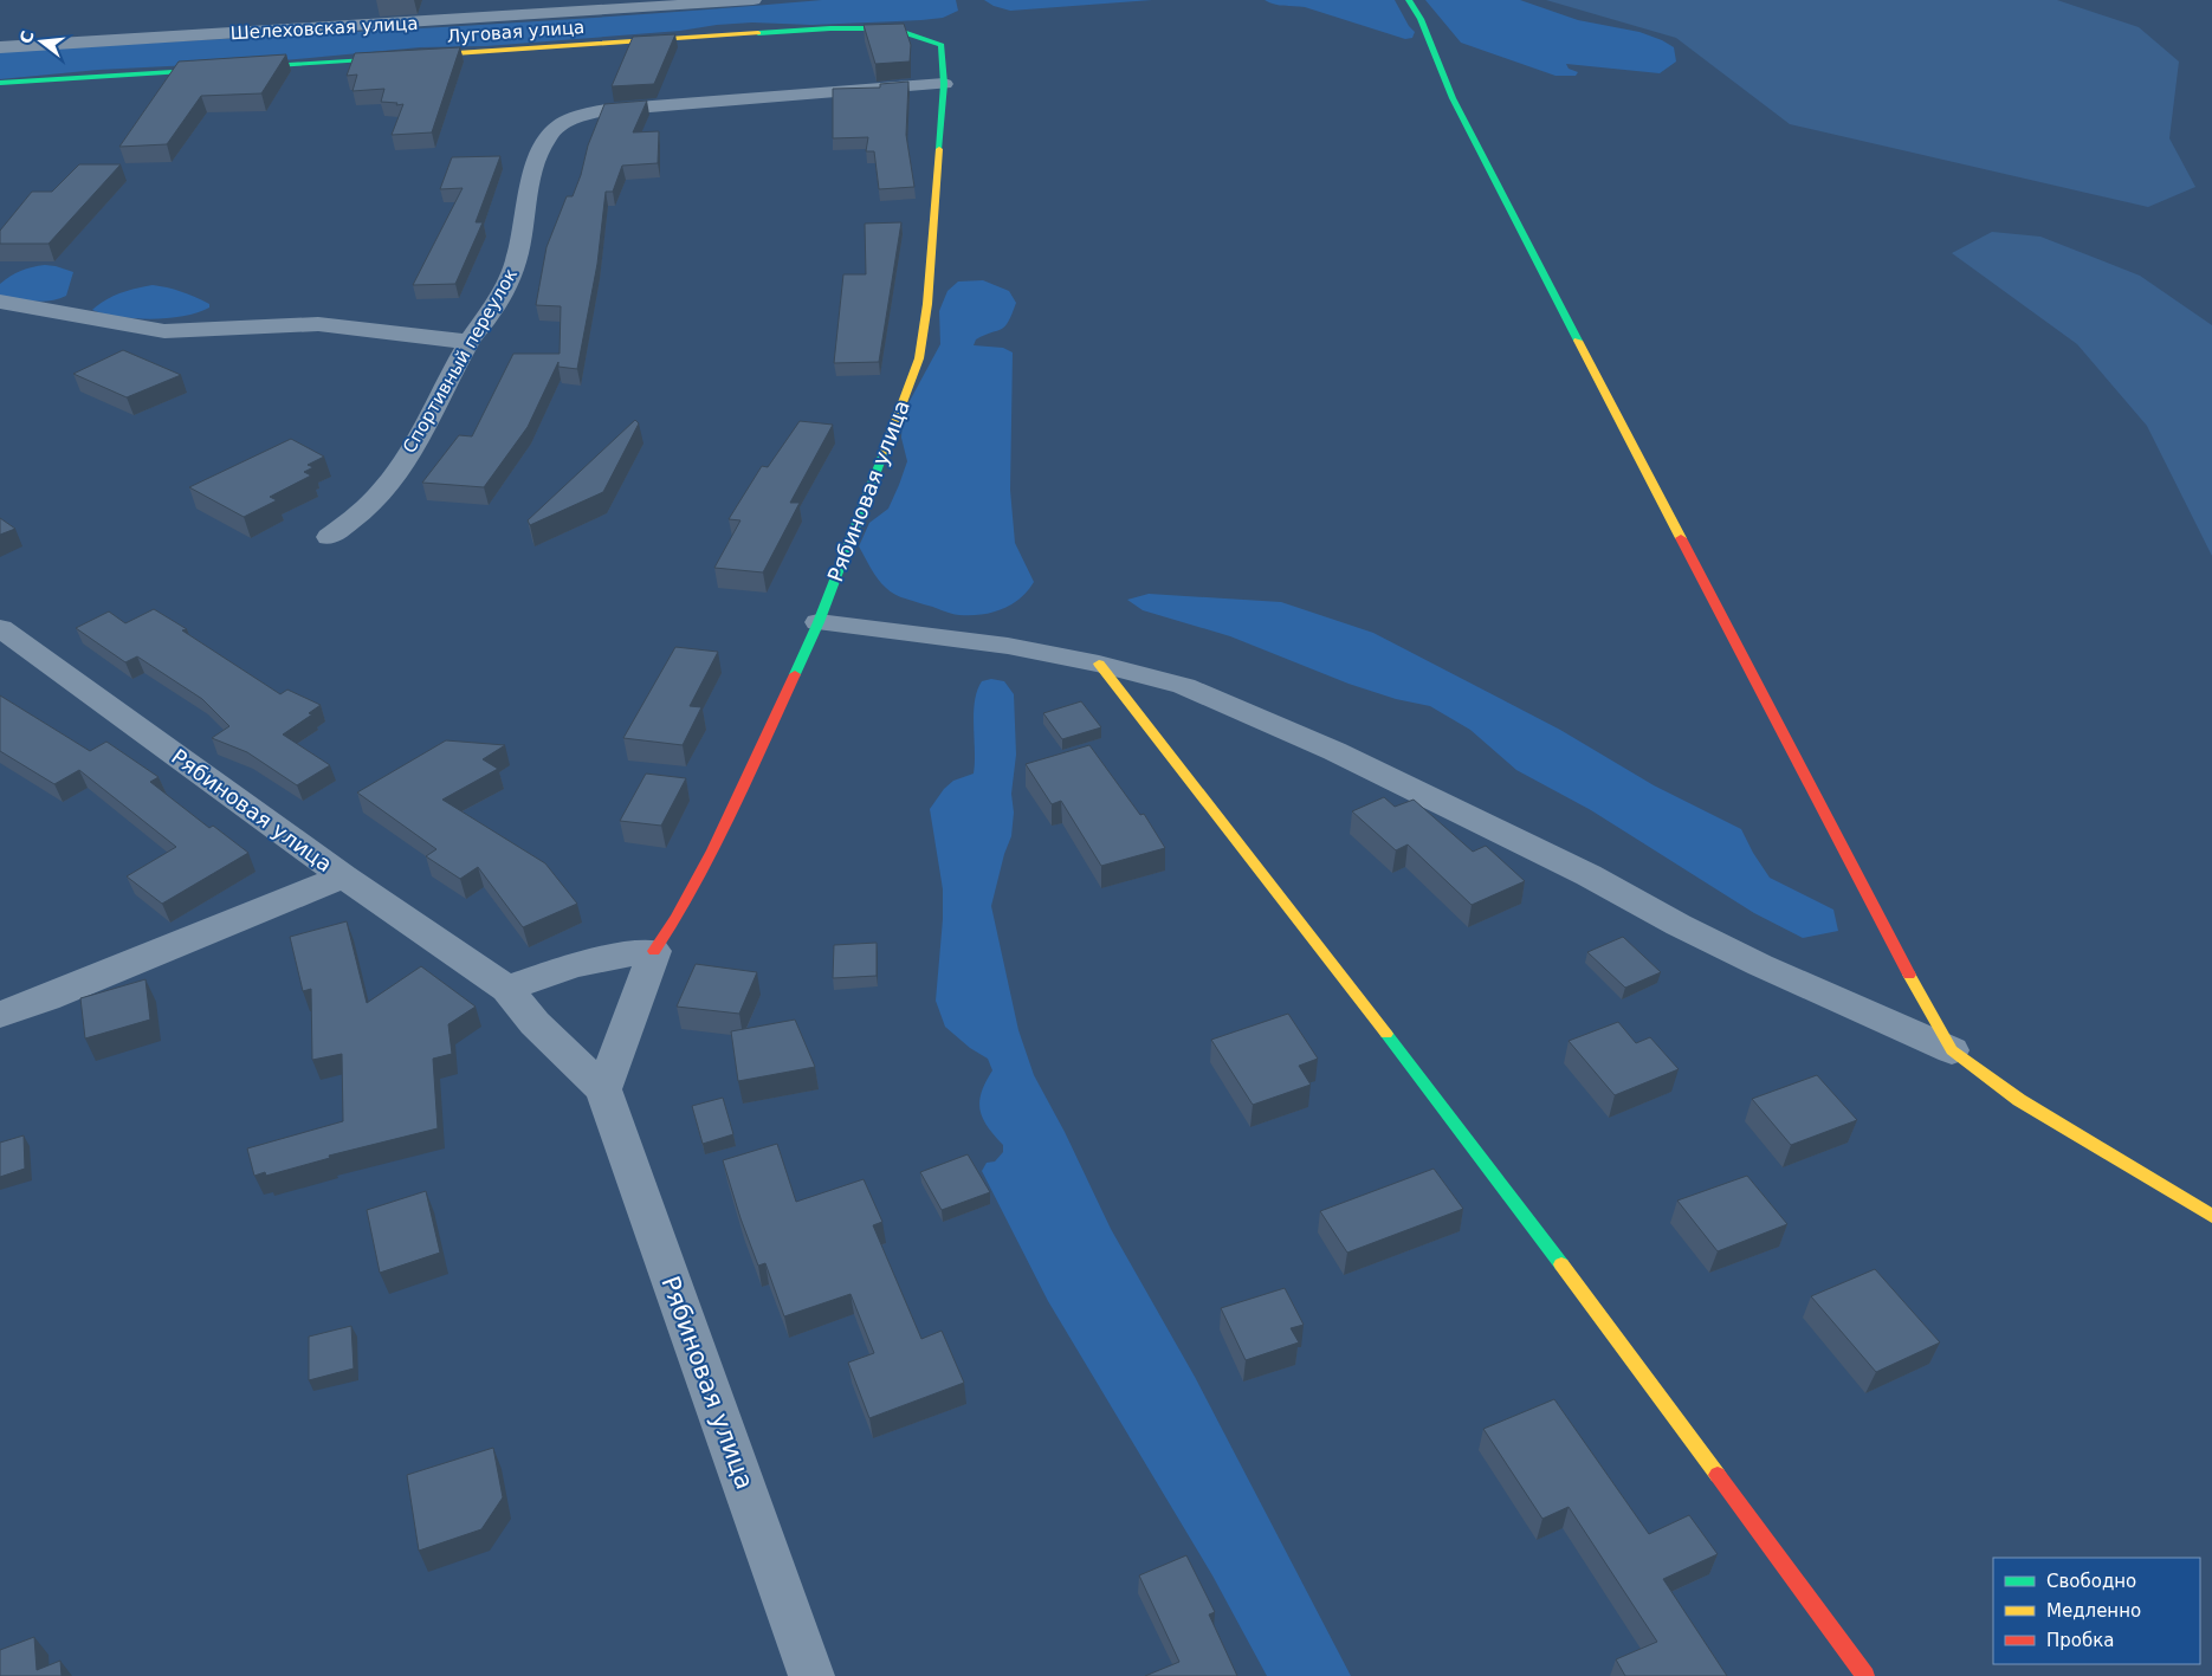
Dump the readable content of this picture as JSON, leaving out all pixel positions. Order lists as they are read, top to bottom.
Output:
{
  "streets": {
    "street": [
      "Шелеховская улица",
      "Луговая улица",
      "Спортивный переулок",
      "Рябиновая улица"
    ]
  },
  "crossings": [
    ["Луговая улица", "Рябиновая улица"],
    ["Спортивный переулок", "Рябиновая улица"]
  ],
  "legend": ["Свободно", "Медленно", "Пробка"],
  "north": "left"
}
